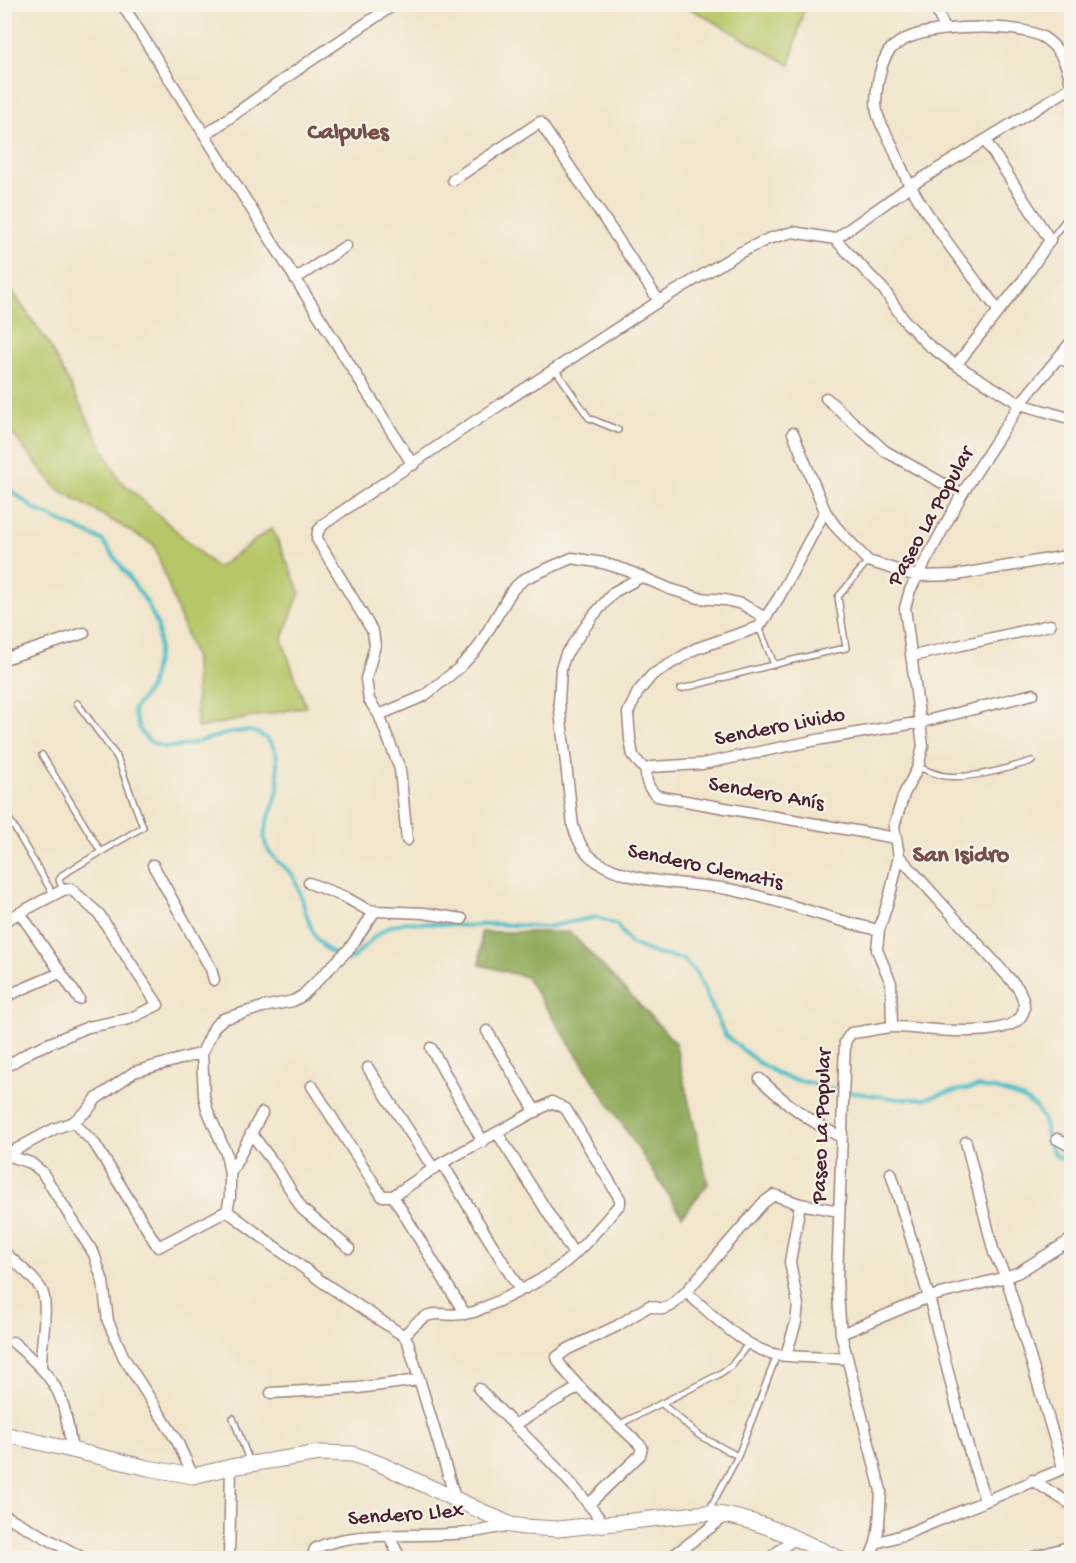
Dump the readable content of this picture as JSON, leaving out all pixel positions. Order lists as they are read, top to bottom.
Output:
{
  "streets": {
    "street": [
      "Paseo La Popular",
      "Sendero Livido",
      "Sendero Anís",
      "Sendero Clematis",
      "Sendero Llex"
    ]
  },
  "crossings": [
    ["Paseo La Popular", "Sendero Livido"],
    ["Paseo La Popular", "Sendero Anís"],
    ["Sendero Livido", "Sendero Anís"]
  ],
  "districts": ["Calpules", "San Isidro"]
}
